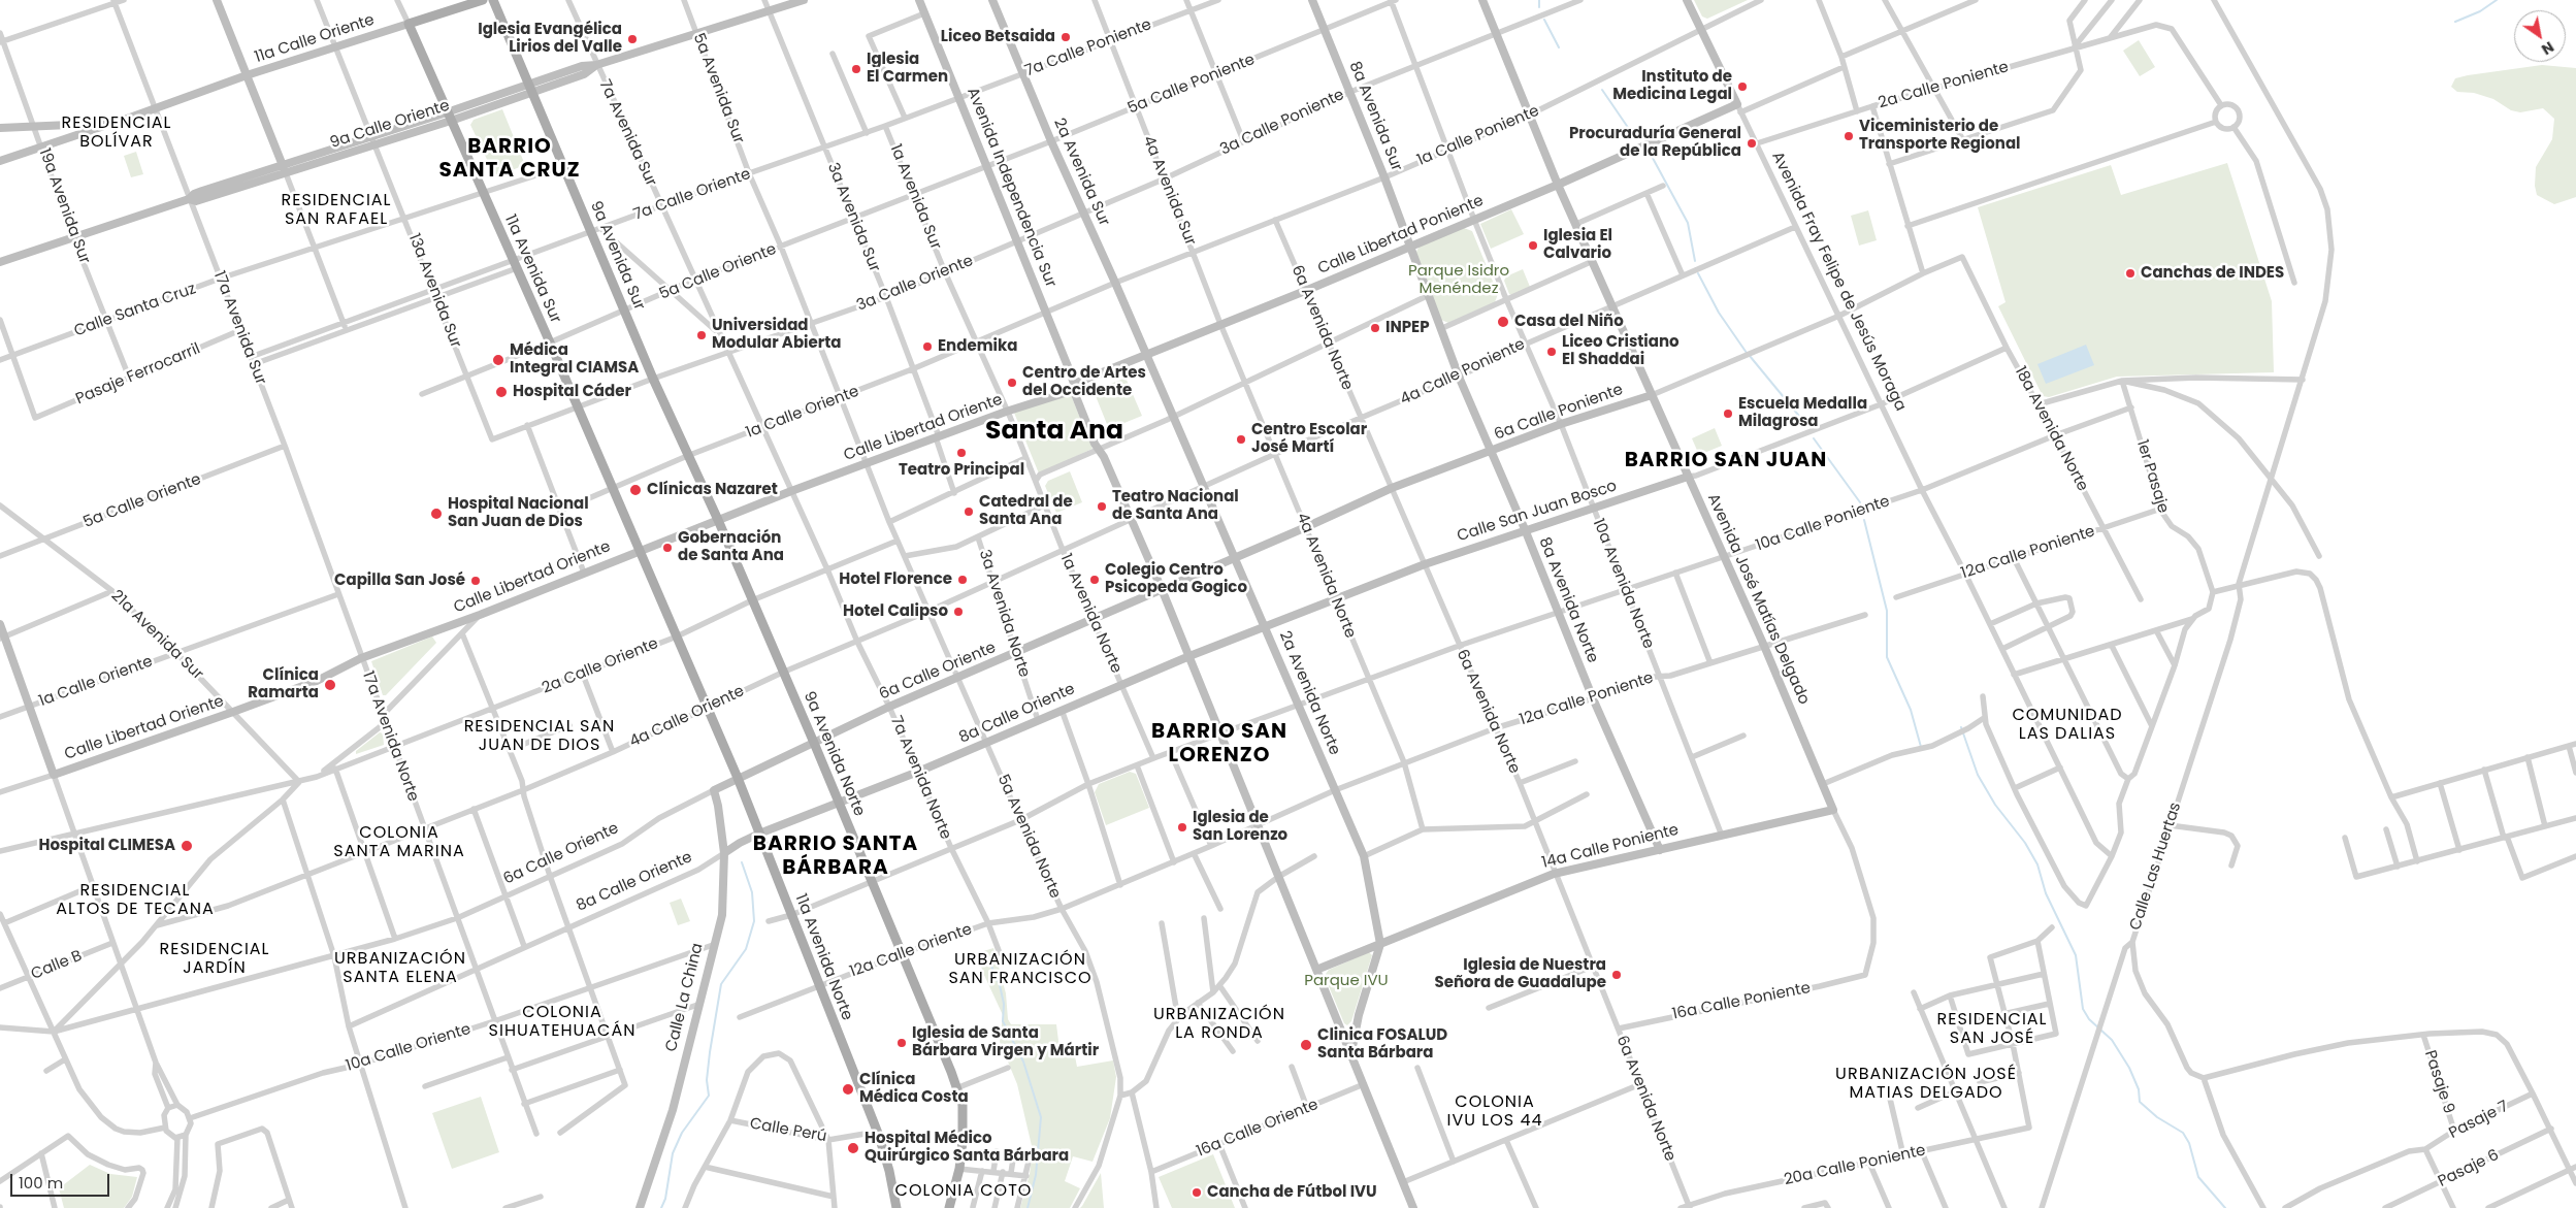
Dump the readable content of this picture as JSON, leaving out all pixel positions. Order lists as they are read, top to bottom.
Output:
{
  "streets": {
    "main road": [
      "11a Calle Oriente",
      "9a Avenida Sur",
      "11a Avenida Sur",
      "9a Avenida Norte",
      "11a Avenida Norte"
    ],
    "street": [
      "7a Calle Poniente",
      "5a Calle Poniente",
      "2a Calle Poniente",
      "5a Avenida Sur",
      "8a Avenida Sur",
      "3a Calle Poniente",
      "9a Calle Oriente",
      "7a Avenida Sur",
      "1a Calle Poniente",
      "2a Avenida Sur",
      "Avenida Independencia Sur",
      "4a Avenida Sur",
      "7a Calle Oriente",
      "1a Avenida Sur",
      "19a Avenida Sur",
      "3a Avenida Sur",
      "Calle Libertad Poniente",
      "5a Calle Oriente",
      "Avenida Fray Felipe de Jesús Moraga",
      "3a Calle Oriente",
      "13a Avenida Sur",
      "Calle Santa Cruz",
      "17a Avenida Sur",
      "6a Avenida Norte",
      "4a Calle Poniente",
      "Pasaje Ferrocarril",
      "1a Calle Oriente",
      "6a Calle Poniente",
      "Calle Libertad Oriente",
      "18a Avenida Norte",
      "1er Pasaje",
      "Calle San Juan Bosco",
      "10a Calle Poniente",
      "12a Calle Poniente",
      "4a Avenida Norte",
      "10a Avenida Norte",
      "Avenida José Matías Delgado",
      "8a Avenida Norte",
      "3a Avenida Norte",
      "1a Avenida Norte",
      "21a Avenida Sur",
      "2a Calle Oriente",
      "6a Calle Oriente",
      "2a Avenida Norte",
      "8a Calle Oriente",
      "4a Calle Oriente",
      "17a Avenida Norte",
      "7a Avenida Norte",
      "5a Avenida Norte",
      "14a Calle Poniente",
      "Calle Las Huertas",
      "12a Calle Oriente",
      "Calle B",
      "Calle La China",
      "16a Calle Poniente",
      "10a Calle Oriente",
      "Pasaje 9",
      "Pasaje 7",
      "16a Calle Oriente",
      "Calle Perú",
      "20a Calle Poniente",
      "Pasaje 6"
    ]
  },
  "crossings": [
    ["11a Calle Oriente", "11a Avenida Sur"],
    ["11a Calle Oriente", "13a Avenida Sur"],
    ["11a Calle Oriente", "17a Avenida Sur"],
    ["7a Calle Poniente", "2a Avenida Sur"],
    ["7a Calle Poniente", "Avenida Independencia Sur"],
    ["7a Calle Poniente", "4a Avenida Sur"],
    ["7a Calle Poniente", "7a Calle Oriente"],
    ["5a Calle Poniente", "8a Avenida Sur"],
    ["5a Calle Poniente", "2a Avenida Sur"],
    ["5a Calle Poniente", "Avenida Independencia Sur"],
    ["5a Calle Poniente", "4a Avenida Sur"],
    ["5a Calle Poniente", "5a Calle Oriente"],
    ["5a Calle Poniente", "10a Avenida Norte"],
    ["2a Calle Poniente", "Avenida Fray Felipe de Jesús Moraga"],
    ["5a Avenida Sur", "9a Calle Oriente"],
    ["5a Avenida Sur", "7a Calle Oriente"],
    ["5a Avenida Sur", "5a Calle Oriente"],
    ["5a Avenida Sur", "3a Calle Oriente"],
    ["5a Avenida Sur", "1a Calle Oriente"],
    ["5a Avenida Sur", "Calle Libertad Oriente"],
    ["5a Avenida Sur", "5a Avenida Norte"],
    ["8a Avenida Sur", "3a Calle Poniente"],
    ["8a Avenida Sur", "1a Calle Poniente"],
    ["8a Avenida Sur", "Calle Libertad Poniente"],
    ["8a Avenida Sur", "8a Avenida Norte"],
    ["3a Calle Poniente", "2a Avenida Sur"],
    ["3a Calle Poniente", "Avenida Independencia Sur"],
    ["3a Calle Poniente", "4a Avenida Sur"],
    ["3a Calle Poniente", "3a Calle Oriente"],
    ["3a Calle Poniente", "10a Avenida Norte"],
    ["3a Calle Poniente", "Avenida José Matías Delgado"],
    ["9a Calle Oriente", "7a Avenida Sur"],
    ["9a Calle Oriente", "19a Avenida Sur"],
    ["9a Calle Oriente", "3a Avenida Sur"],
    ["9a Calle Oriente", "9a Avenida Sur"],
    ["9a Calle Oriente", "11a Avenida Sur"],
    ["9a Calle Oriente", "13a Avenida Sur"],
    ["9a Calle Oriente", "17a Avenida Sur"],
    ["7a Avenida Sur", "7a Calle Oriente"],
    ["7a Avenida Sur", "5a Calle Oriente"],
    ["7a Avenida Sur", "3a Calle Oriente"],
    ["7a Avenida Sur", "1a Calle Oriente"],
    ["7a Avenida Sur", "Calle Libertad Oriente"],
    ["7a Avenida Sur", "7a Avenida Norte"],
    ["1a Calle Poniente", "2a Avenida Sur"],
    ["1a Calle Poniente", "Avenida Independencia Sur"],
    ["1a Calle Poniente", "4a Avenida Sur"],
    ["1a Calle Poniente", "Avenida Fray Felipe de Jesús Moraga"],
    ["1a Calle Poniente", "6a Avenida Norte"],
    ["1a Calle Poniente", "1a Calle Oriente"],
    ["1a Calle Poniente", "10a Avenida Norte"],
    ["1a Calle Poniente", "Avenida José Matías Delgado"],
    ["2a Avenida Sur", "Calle Libertad Poniente"],
    ["2a Avenida Sur", "2a Avenida Norte"],
    ["Avenida Independencia Sur", "7a Calle Oriente"],
    ["Avenida Independencia Sur", "Calle Libertad Poniente"],
    ["Avenida Independencia Sur", "5a Calle Oriente"],
    ["Avenida Independencia Sur", "3a Calle Oriente"],
    ["Avenida Independencia Sur", "4a Calle Poniente"],
    ["Avenida Independencia Sur", "1a Calle Oriente"],
    ["Avenida Independencia Sur", "6a Calle Poniente"],
    ["Avenida Independencia Sur", "Calle Libertad Oriente"],
    ["Avenida Independencia Sur", "Calle San Juan Bosco"],
    ["Avenida Independencia Sur", "10a Calle Poniente"],
    ["Avenida Independencia Sur", "12a Calle Poniente"],
    ["Avenida Independencia Sur", "6a Calle Oriente"],
    ["Avenida Independencia Sur", "2a Avenida Norte"],
    ["Avenida Independencia Sur", "8a Calle Oriente"],
    ["Avenida Independencia Sur", "4a Calle Oriente"],
    ["Avenida Independencia Sur", "14a Calle Poniente"],
    ["Avenida Independencia Sur", "12a Calle Oriente"],
    ["Avenida Independencia Sur", "16a Calle Oriente"],
    ["4a Avenida Sur", "Calle Libertad Poniente"],
    ["4a Avenida Sur", "4a Avenida Norte"],
    ["7a Calle Oriente", "1a Avenida Sur"],
    ["7a Calle Oriente", "3a Avenida Sur"],
    ["7a Calle Oriente", "9a Avenida Sur"],
    ["7a Calle Oriente", "11a Avenida Sur"],
    ["7a Calle Oriente", "13a Avenida Sur"],
    ["7a Calle Oriente", "17a Avenida Sur"],
    ["1a Avenida Sur", "5a Calle Oriente"],
    ["1a Avenida Sur", "3a Calle Oriente"],
    ["1a Avenida Sur", "1a Calle Oriente"],
    ["1a Avenida Sur", "Calle Libertad Oriente"],
    ["1a Avenida Sur", "1a Avenida Norte"],
    ["19a Avenida Sur", "Calle Santa Cruz"],
    ["19a Avenida Sur", "Pasaje Ferrocarril"],
    ["3a Avenida Sur", "5a Calle Oriente"],
    ["3a Avenida Sur", "3a Calle Oriente"],
    ["3a Avenida Sur", "1a Calle Oriente"],
    ["3a Avenida Sur", "Calle Libertad Oriente"],
    ["Calle Libertad Poniente", "Avenida Fray Felipe de Jesús Moraga"],
    ["Calle Libertad Poniente", "6a Avenida Norte"],
    ["Calle Libertad Poniente", "Calle Libertad Oriente"],
    ["Calle Libertad Poniente", "4a Avenida Norte"],
    ["Calle Libertad Poniente", "10a Avenida Norte"],
    ["Calle Libertad Poniente", "Avenida José Matías Delgado"],
    ["Calle Libertad Poniente", "8a Avenida Norte"],
    ["Calle Libertad Poniente", "2a Avenida Norte"],
    ["9a Avenida Sur", "5a Calle Oriente"],
    ["9a Avenida Sur", "3a Calle Oriente"],
    ["9a Avenida Sur", "Calle Santa Cruz"],
    ["9a Avenida Sur", "1a Calle Oriente"],
    ["9a Avenida Sur", "Calle Libertad Oriente"],
    ["9a Avenida Sur", "9a Avenida Norte"],
    ["11a Avenida Sur", "5a Calle Oriente"],
    ["11a Avenida Sur", "3a Calle Oriente"],
    ["11a Avenida Sur", "Calle Santa Cruz"],
    ["11a Avenida Sur", "1a Calle Oriente"],
    ["11a Avenida Sur", "Calle Libertad Oriente"],
    ["11a Avenida Sur", "11a Avenida Norte"],
    ["5a Calle Oriente", "13a Avenida Sur"],
    ["5a Calle Oriente", "17a Avenida Sur"],
    ["5a Calle Oriente", "21a Avenida Sur"],
    ["Avenida Fray Felipe de Jesús Moraga", "4a Calle Poniente"],
    ["Avenida Fray Felipe de Jesús Moraga", "6a Calle Poniente"],
    ["Avenida Fray Felipe de Jesús Moraga", "Calle San Juan Bosco"],
    ["Avenida Fray Felipe de Jesús Moraga", "10a Calle Poniente"],
    ["Avenida Fray Felipe de Jesús Moraga", "12a Calle Poniente"],
    ["3a Calle Oriente", "13a Avenida Sur"],
    ["13a Avenida Sur", "Calle Santa Cruz"],
    ["Calle Santa Cruz", "17a Avenida Sur"],
    ["Calle Santa Cruz", "Pasaje Ferrocarril"],
    ["17a Avenida Sur", "Pasaje Ferrocarril"],
    ["17a Avenida Sur", "1a Calle Oriente"],
    ["17a Avenida Sur", "Calle Libertad Oriente"],
    ["17a Avenida Sur", "17a Avenida Norte"],
    ["6a Avenida Norte", "4a Calle Poniente"],
    ["6a Avenida Norte", "6a Calle Poniente"],
    ["6a Avenida Norte", "Calle San Juan Bosco"],
    ["6a Avenida Norte", "10a Calle Poniente"],
    ["6a Avenida Norte", "12a Calle Poniente"],
    ["6a Avenida Norte", "14a Calle Poniente"],
    ["6a Avenida Norte", "16a Calle Poniente"],
    ["6a Avenida Norte", "20a Calle Poniente"],
    ["4a Calle Poniente", "4a Avenida Norte"],
    ["4a Calle Poniente", "10a Avenida Norte"],
    ["4a Calle Poniente", "Avenida José Matías Delgado"],
    ["4a Calle Poniente", "8a Avenida Norte"],
    ["4a Calle Poniente", "2a Avenida Norte"],
    ["4a Calle Poniente", "4a Calle Oriente"],
    ["1a Calle Oriente", "21a Avenida Sur"],
    ["6a Calle Poniente", "18a Avenida Norte"],
    ["6a Calle Poniente", "4a Avenida Norte"],
    ["6a Calle Poniente", "10a Avenida Norte"],
    ["6a Calle Poniente", "Avenida José Matías Delgado"],
    ["6a Calle Poniente", "8a Avenida Norte"],
    ["6a Calle Poniente", "6a Calle Oriente"],
    ["6a Calle Poniente", "2a Avenida Norte"],
    ["Calle Libertad Oriente", "1a Avenida Norte"],
    ["Calle Libertad Oriente", "21a Avenida Sur"],
    ["Calle Libertad Oriente", "17a Avenida Norte"],
    ["Calle Libertad Oriente", "9a Avenida Norte"],
    ["Calle Libertad Oriente", "7a Avenida Norte"],
    ["Calle Libertad Oriente", "5a Avenida Norte"],
    ["Calle Libertad Oriente", "11a Avenida Norte"],
    ["18a Avenida Norte", "Calle San Juan Bosco"],
    ["18a Avenida Norte", "10a Calle Poniente"],
    ["18a Avenida Norte", "12a Calle Poniente"],
    ["1er Pasaje", "10a Calle Poniente"],
    ["1er Pasaje", "12a Calle Poniente"],
    ["Calle San Juan Bosco", "4a Avenida Norte"],
    ["Calle San Juan Bosco", "10a Avenida Norte"],
    ["Calle San Juan Bosco", "Avenida José Matías Delgado"],
    ["Calle San Juan Bosco", "8a Avenida Norte"],
    ["Calle San Juan Bosco", "2a Avenida Norte"],
    ["Calle San Juan Bosco", "8a Calle Oriente"],
    ["10a Calle Poniente", "4a Avenida Norte"],
    ["10a Calle Poniente", "10a Avenida Norte"],
    ["10a Calle Poniente", "Avenida José Matías Delgado"],
    ["10a Calle Poniente", "8a Avenida Norte"],
    ["10a Calle Poniente", "2a Avenida Norte"],
    ["12a Calle Poniente", "4a Avenida Norte"],
    ["12a Calle Poniente", "10a Avenida Norte"],
    ["12a Calle Poniente", "Avenida José Matías Delgado"],
    ["12a Calle Poniente", "8a Avenida Norte"],
    ["12a Calle Poniente", "2a Avenida Norte"],
    ["12a Calle Poniente", "12a Calle Oriente"],
    ["10a Avenida Norte", "14a Calle Poniente"],
    ["Avenida José Matías Delgado", "14a Calle Poniente"],
    ["Avenida José Matías Delgado", "16a Calle Poniente"],
    ["8a Avenida Norte", "14a Calle Poniente"],
    ["3a Avenida Norte", "6a Calle Oriente"],
    ["3a Avenida Norte", "8a Calle Oriente"],
    ["3a Avenida Norte", "4a Calle Oriente"],
    ["1a Avenida Norte", "6a Calle Oriente"],
    ["1a Avenida Norte", "8a Calle Oriente"],
    ["1a Avenida Norte", "4a Calle Oriente"],
    ["21a Avenida Sur", "2a Calle Oriente"],
    ["2a Calle Oriente", "17a Avenida Norte"],
    ["2a Calle Oriente", "9a Avenida Norte"],
    ["2a Calle Oriente", "7a Avenida Norte"],
    ["2a Calle Oriente", "5a Avenida Norte"],
    ["2a Calle Oriente", "11a Avenida Norte"],
    ["6a Calle Oriente", "17a Avenida Norte"],
    ["6a Calle Oriente", "9a Avenida Norte"],
    ["6a Calle Oriente", "7a Avenida Norte"],
    ["6a Calle Oriente", "5a Avenida Norte"],
    ["6a Calle Oriente", "11a Avenida Norte"],
    ["6a Calle Oriente", "Calle La China"],
    ["2a Avenida Norte", "14a Calle Poniente"],
    ["8a Calle Oriente", "17a Avenida Norte"],
    ["8a Calle Oriente", "9a Avenida Norte"],
    ["8a Calle Oriente", "7a Avenida Norte"],
    ["8a Calle Oriente", "5a Avenida Norte"],
    ["8a Calle Oriente", "11a Avenida Norte"],
    ["8a Calle Oriente", "Calle La China"],
    ["4a Calle Oriente", "17a Avenida Norte"],
    ["4a Calle Oriente", "9a Avenida Norte"],
    ["4a Calle Oriente", "7a Avenida Norte"],
    ["4a Calle Oriente", "5a Avenida Norte"],
    ["4a Calle Oriente", "11a Avenida Norte"],
    ["17a Avenida Norte", "10a Calle Oriente"],
    ["9a Avenida Norte", "12a Calle Oriente"],
    ["7a Avenida Norte", "12a Calle Oriente"],
    ["5a Avenida Norte", "12a Calle Oriente"],
    ["14a Calle Poniente", "16a Calle Poniente"],
    ["12a Calle Oriente", "11a Avenida Norte"],
    ["11a Avenida Norte", "Calle Perú"],
    ["Calle La China", "10a Calle Oriente"],
    ["Pasaje 9", "Pasaje 7"]
  ],
  "districts": [
    "RESIDENCIAL BOLÍVAR",
    "BARRIO SANTA CRUZ",
    "RESIDENCIAL SAN RAFAEL",
    "Santa Ana",
    "BARRIO SAN JUAN",
    "COMUNIDAD LAS DALIAS",
    "RESIDENCIAL SAN JUAN DE DIOS",
    "BARRIO SAN LORENZO",
    "COLONIA SANTA MARINA",
    "BARRIO SANTA BÁRBARA",
    "RESIDENCIAL ALTOS DE TECANA",
    "RESIDENCIAL JARDÍN",
    "URBANIZACIÓN SANTA ELENA",
    "URBANIZACIÓN SAN FRANCISCO",
    "COLONIA SIHUATEHUACÁN",
    "URBANIZACIÓN LA RONDA",
    "RESIDENCIAL SAN JOSÉ",
    "URBANIZACIÓN JOSÉ MATIAS DELGADO",
    "COLONIA IVU LOS 44",
    "COLONIA COTO"
  ],
  "parks": ["Parque Isidro Menéndez", "Parque IVU"],
  "places": [
    "Liceo Betsaida",
    "Iglesia Evangélica Lirios del Valle",
    "Iglesia El Carmen",
    "Instituto de Medicina Legal",
    "Viceministerio de Transporte Regional",
    "Procuraduría General de la República",
    "Iglesia El Calvario",
    "Canchas de INDES",
    "Casa del Niño",
    "INPEP",
    "Universidad Modular Abierta",
    "Endemika",
    "Liceo Cristiano El Shaddai",
    "Médica Integral CIAMSA",
    "Centro de Artes del Occidente",
    "Hospital Cáder",
    "Escuela Medalla Milagrosa",
    "Centro Escolar José Martí",
    "Teatro Principal",
    "Clínicas Nazaret",
    "Teatro Nacional de Santa Ana",
    "Catedral de Santa Ana",
    "Hospital Nacional San Juan de Dios",
    "Gobernación de Santa Ana",
    "Hotel Florence",
    "Colegio Centro Psicopeda Gogico",
    "Capilla San José",
    "Hotel Calipso",
    "Clínica Ramarta",
    "Iglesia de San Lorenzo",
    "Hospital CLIMESA",
    "Iglesia de Nuestra Señora de Guadalupe",
    "Iglesia de Santa Bárbara Virgen y Mártir",
    "Clinica FOSALUD Santa Bárbara",
    "Clínica Médica Costa",
    "Hospital Médico Quirúrgico Santa Bárbara",
    "Cancha de Fútbol IVU"
  ],
  "scale_bar": "100 m",
  "north": "bottom right"
}
